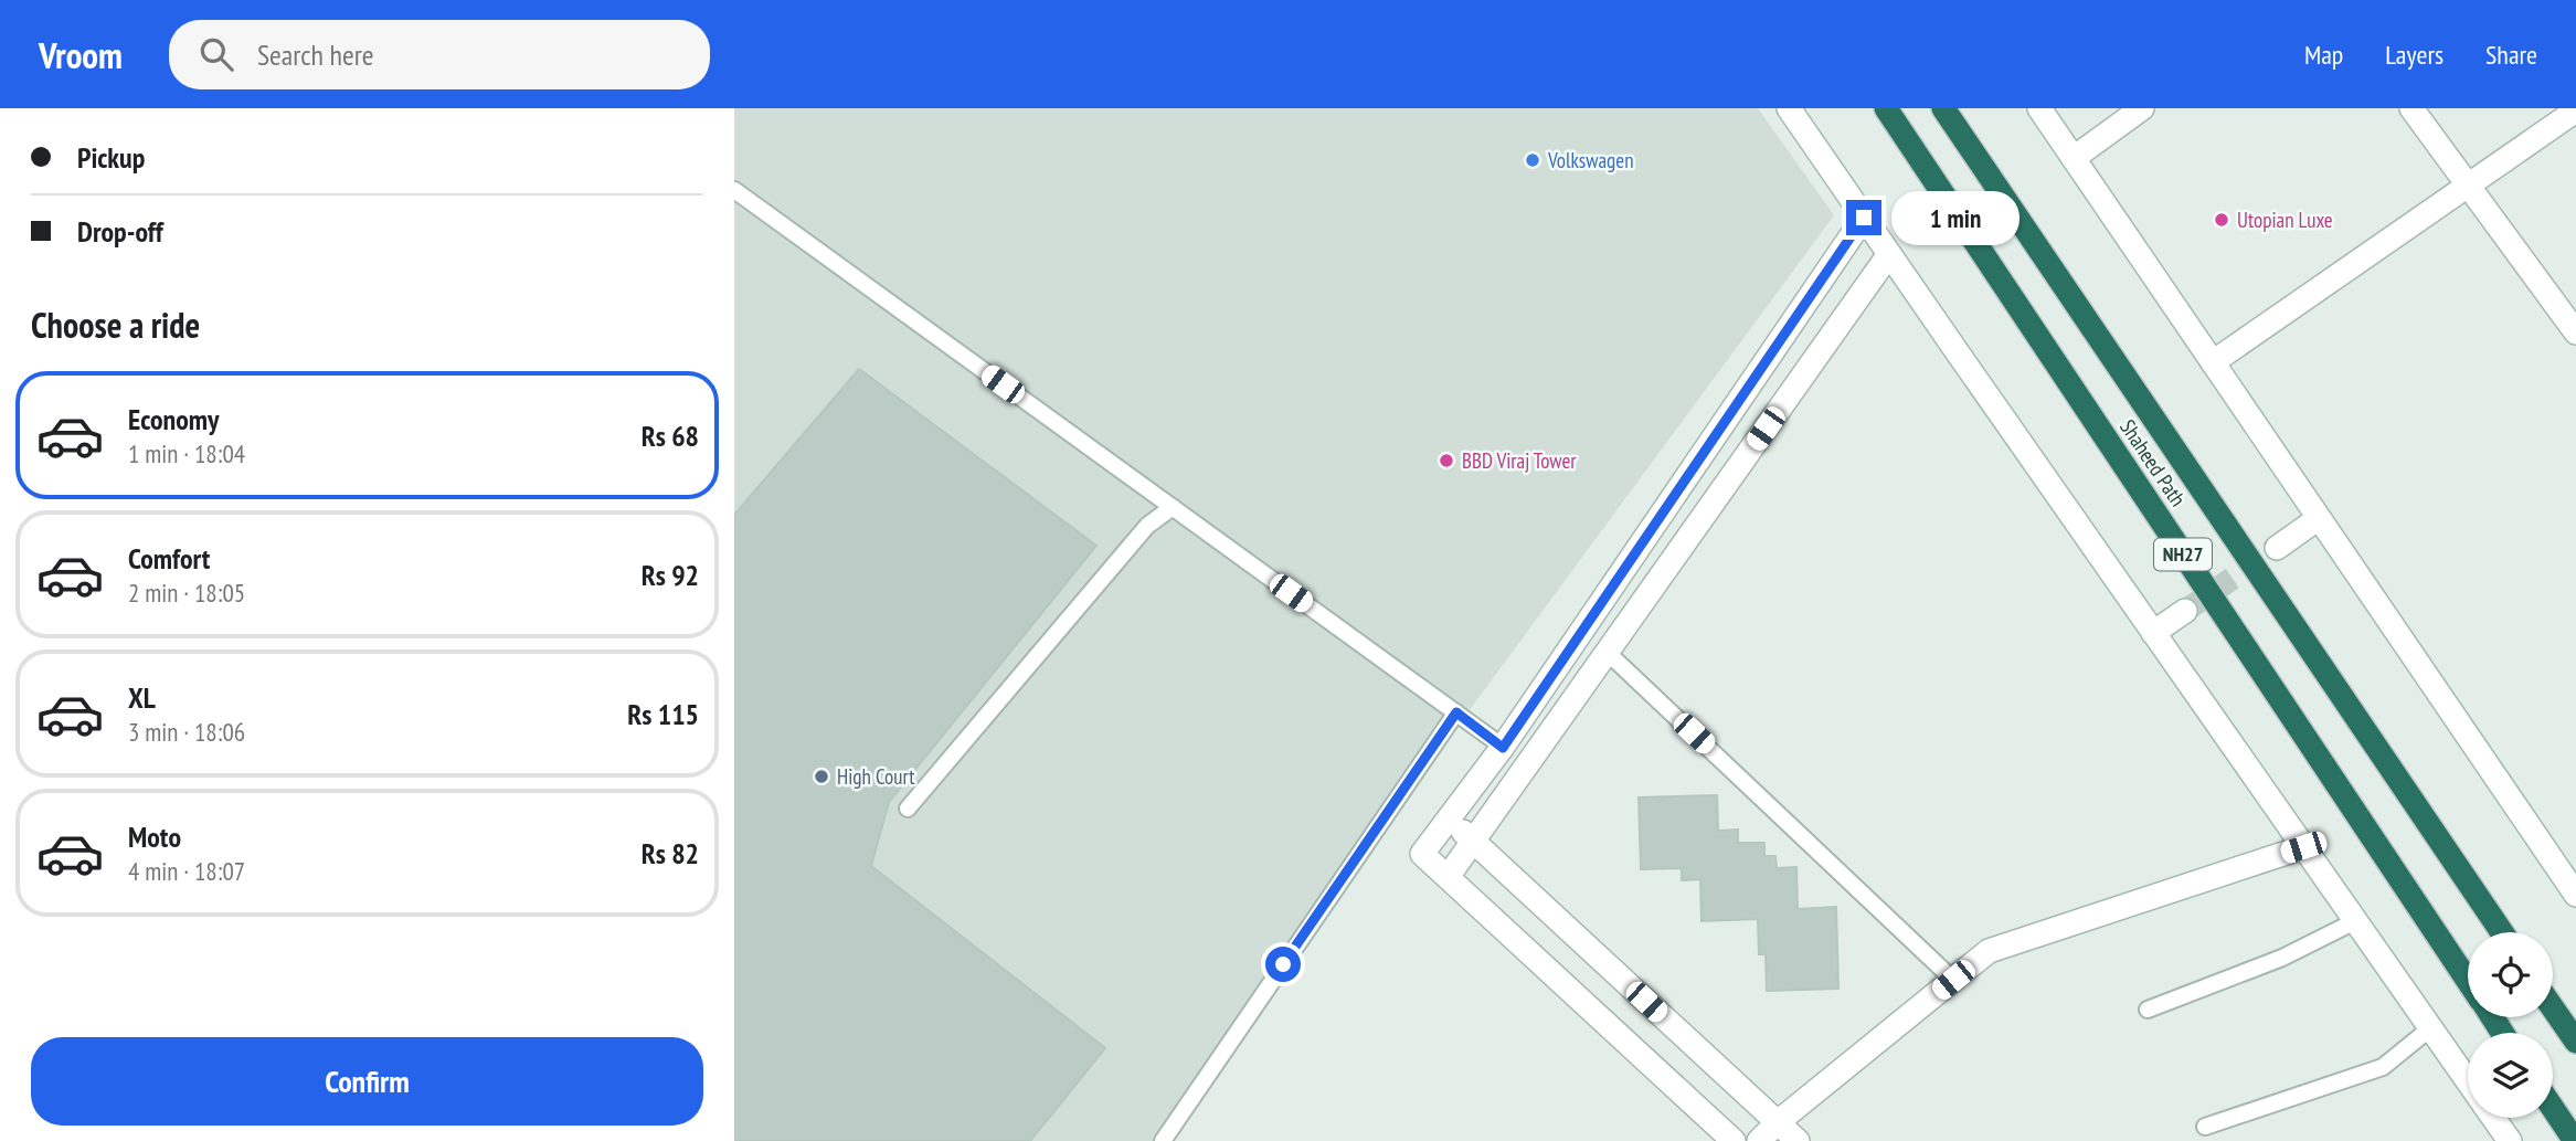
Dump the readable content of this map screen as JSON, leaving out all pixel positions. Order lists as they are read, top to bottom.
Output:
{
  "streets": {
    "highway": ["Shaheed Path", "NH27"]
  },
  "places": [
    "Volkswagen",
    "Utopian Luxe",
    "BBD Viraj Tower",
    "High Court"
  ],
  "page": {
    "header": "Vroom",
    "search": "Search here",
    "nav": ["Map", "Layers", "Share"],
    "banner": ["Pickup", "Drop-off"],
    "bubble": "1 min",
    "heading": "Choose a ride",
    "list": [
      {
        "name": "Economy",
        "note": "1 min · 18:04",
        "value": "Rs 68"
      },
      {
        "name": "Comfort",
        "note": "2 min · 18:05",
        "value": "Rs 92"
      },
      {
        "name": "XL",
        "note": "3 min · 18:06",
        "value": "Rs 115"
      },
      {
        "name": "Moto",
        "note": "4 min · 18:07",
        "value": "Rs 82"
      }
    ],
    "buttons": "Confirm"
  }
}
